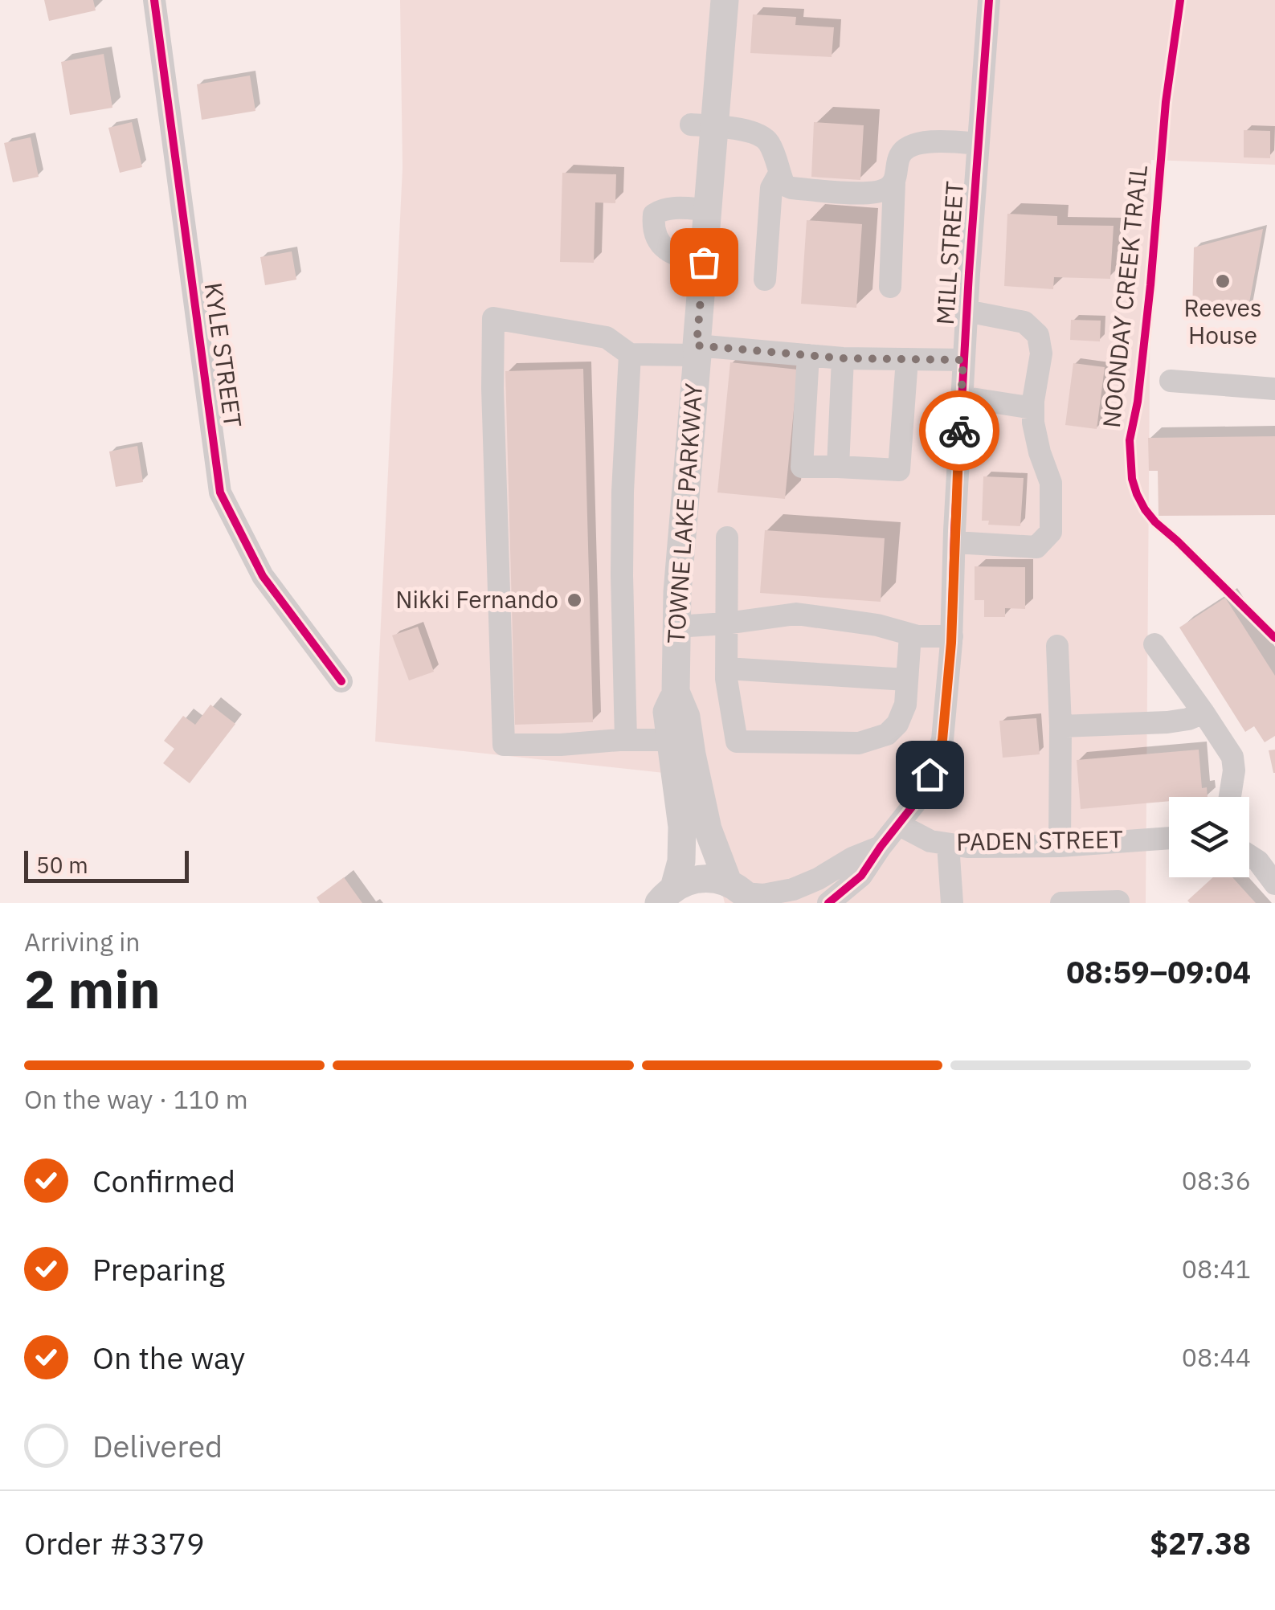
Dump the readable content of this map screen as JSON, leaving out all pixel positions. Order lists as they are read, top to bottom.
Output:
{
  "streets": {
    "main road": ["TOWNE LAKE PARKWAY"],
    "street": ["MILL STREET", "KYLE STREET", "PADEN STREET"],
    "cycle path": ["NOONDAY CREEK TRAIL"]
  },
  "crossings": [
    ["MILL STREET", "TOWNE LAKE PARKWAY"],
    ["MILL STREET", "PADEN STREET"]
  ],
  "places": ["Reeves House", "Nikki Fernando"],
  "scale_bar": "50 m",
  "page": {
    "scale": "50 m",
    "heading": ["2 min", "Arriving in", "08:59–09:04"],
    "panel": ["Order #3379", "$27.38"],
    "bar": "On the way · 110 m",
    "list": [
      ["Confirmed", "08:36"],
      ["Preparing", "08:41"],
      ["On the way", "08:44"],
      "Delivered"
    ]
  }
}
